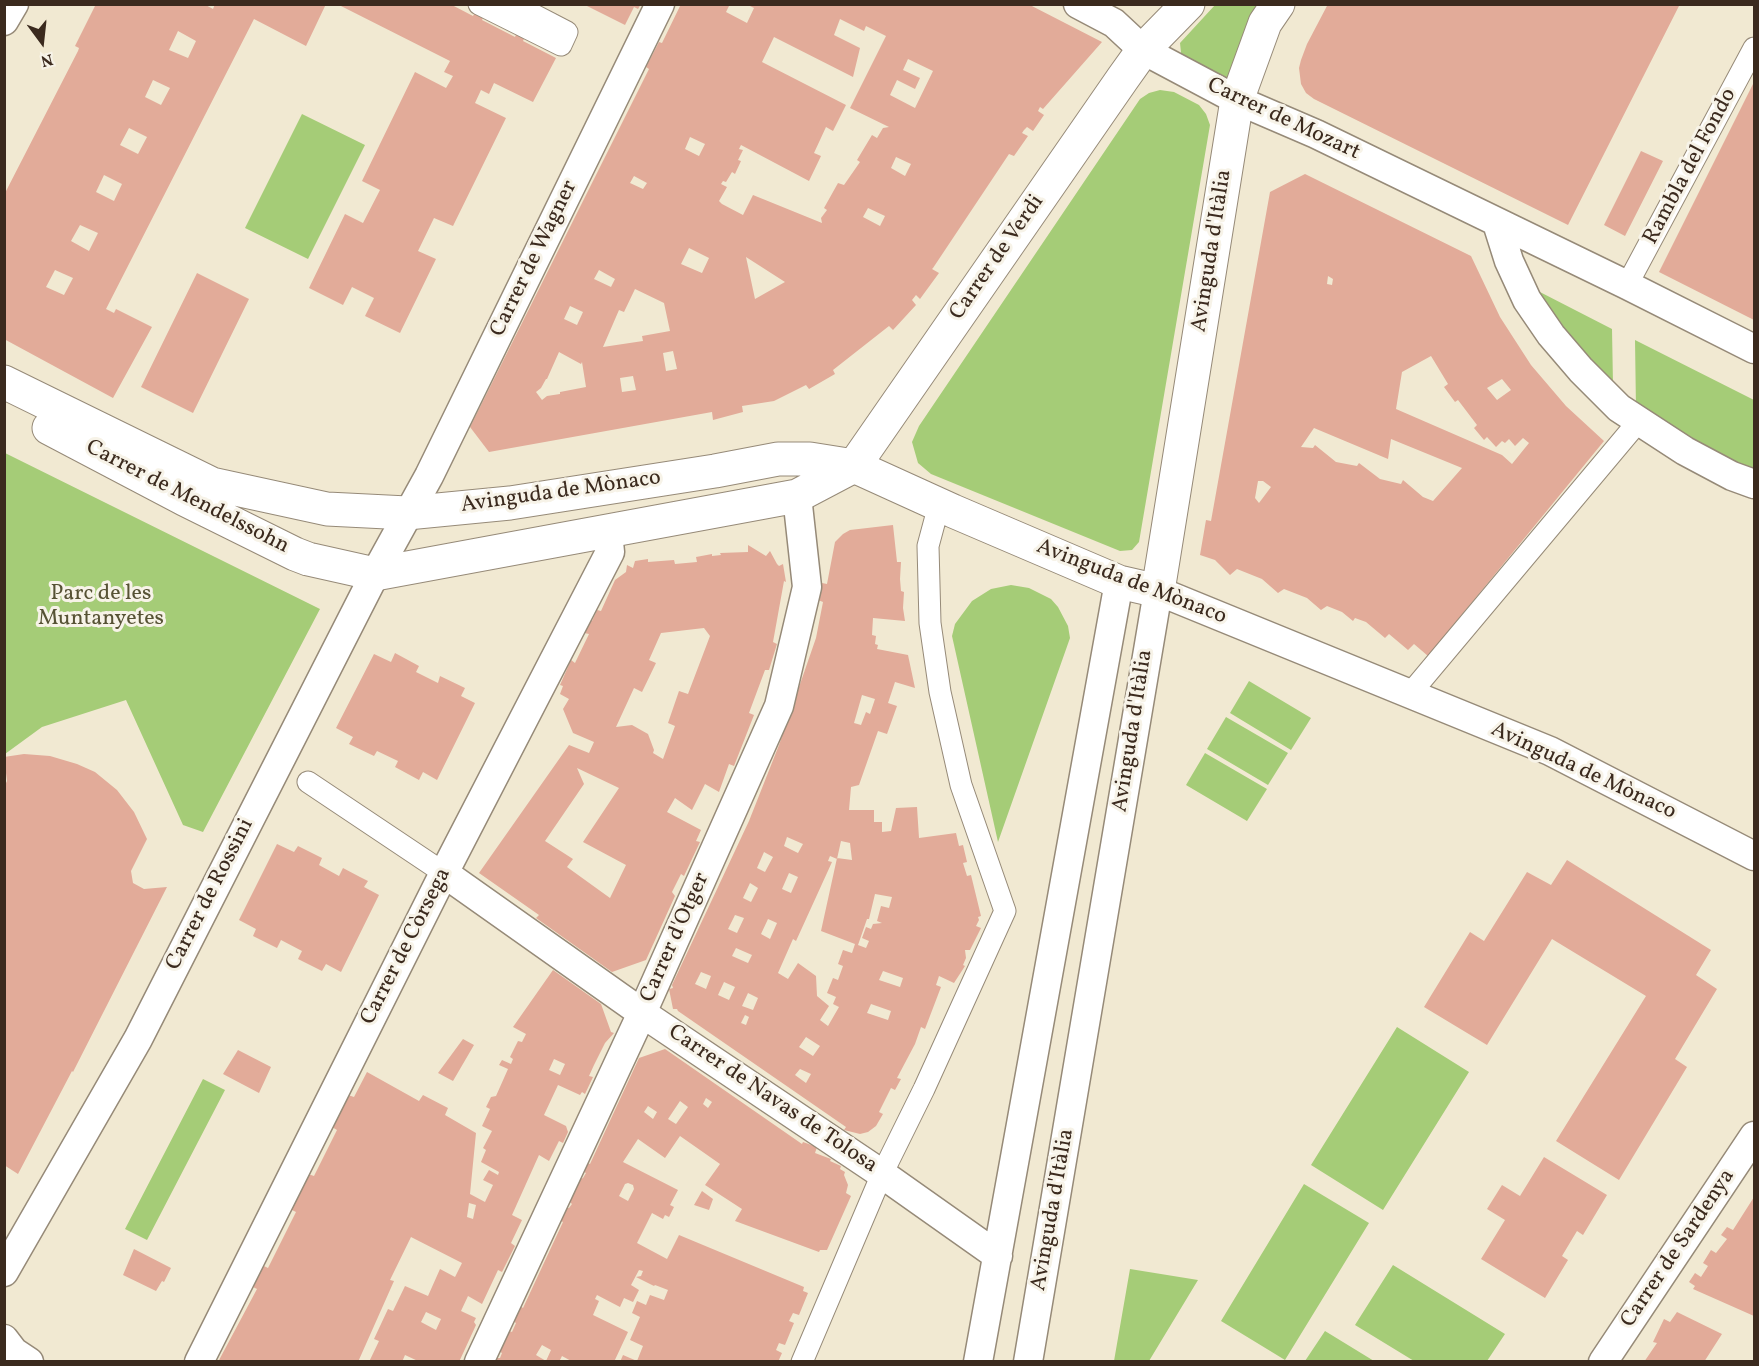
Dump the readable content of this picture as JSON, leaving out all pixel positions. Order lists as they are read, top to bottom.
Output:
{
  "streets": {
    "street": [
      "Carrer de Mozart",
      "Rambla del Fondo",
      "Avinguda d'Itàlia",
      "Carrer de Verdi",
      "Carrer de Wagner",
      "Avinguda de Mònaco",
      "Carrer de Mendelssohn",
      "Carrer de Rossini",
      "Carrer d'Otger",
      "Carrer de Còrsega",
      "Carrer de Navas de Tolosa",
      "Carrer de Sardenya"
    ]
  },
  "crossings": [
    ["Carrer de Mozart", "Rambla del Fondo"],
    ["Carrer de Mozart", "Avinguda d'Itàlia"],
    ["Carrer de Mozart", "Carrer de Verdi"],
    ["Avinguda d'Itàlia", "Avinguda de Mònaco"],
    ["Avinguda d'Itàlia", "Carrer de Navas de Tolosa"],
    ["Carrer de Verdi", "Avinguda de Mònaco"],
    ["Carrer de Wagner", "Avinguda de Mònaco"],
    ["Carrer de Wagner", "Carrer de Mendelssohn"],
    ["Carrer de Wagner", "Carrer de Rossini"],
    ["Avinguda de Mònaco", "Carrer de Mendelssohn"],
    ["Avinguda de Mònaco", "Carrer de Rossini"],
    ["Avinguda de Mònaco", "Carrer d'Otger"],
    ["Avinguda de Mònaco", "Carrer de Còrsega"],
    ["Carrer de Mendelssohn", "Carrer de Rossini"],
    ["Carrer d'Otger", "Carrer de Navas de Tolosa"],
    ["Carrer de Còrsega", "Carrer de Navas de Tolosa"]
  ],
  "parks": ["Parc de les Muntanyetes"],
  "north": "bottom"
}
